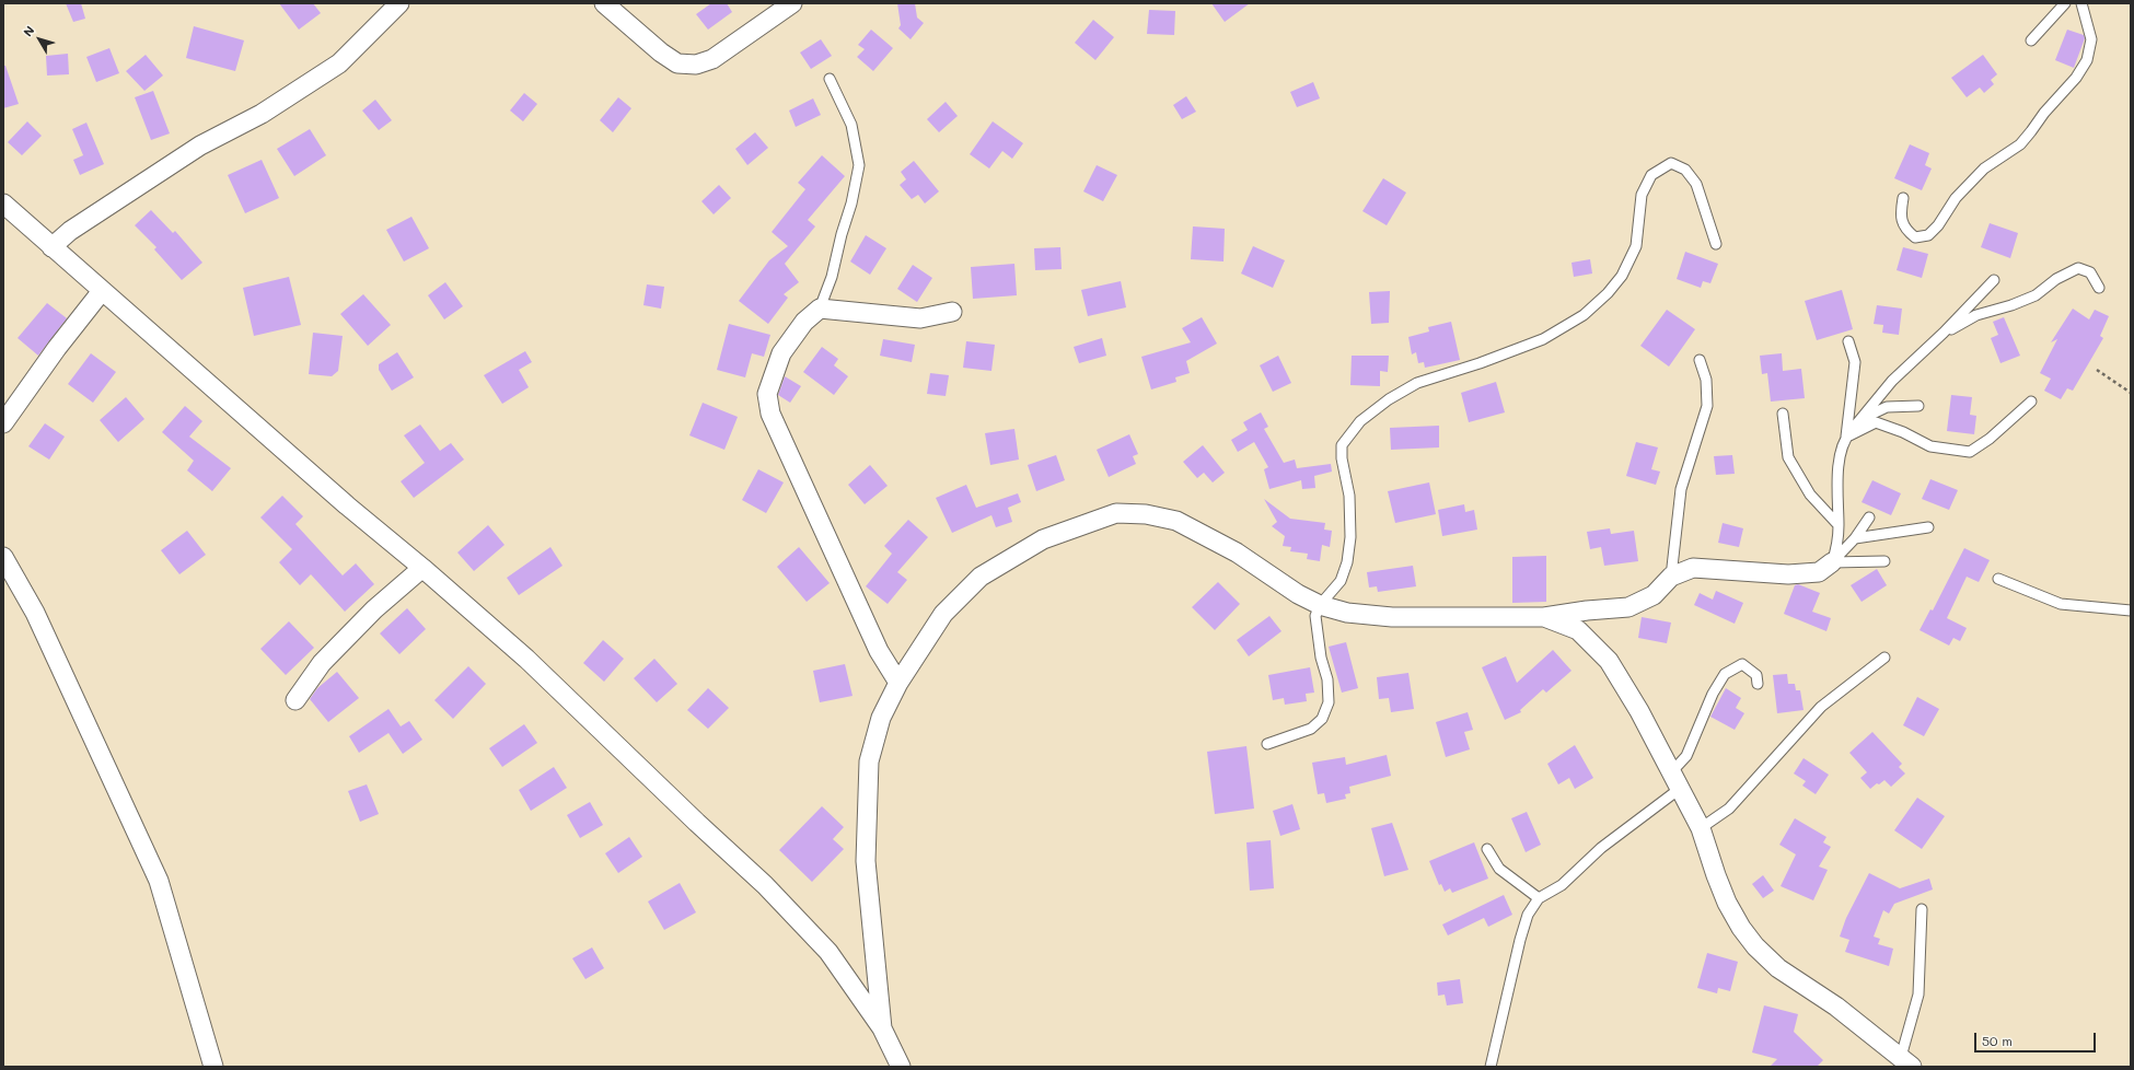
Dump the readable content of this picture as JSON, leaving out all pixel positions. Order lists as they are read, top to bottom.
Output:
{
  "scale_bar": "50 m",
  "north": "top left"
}
